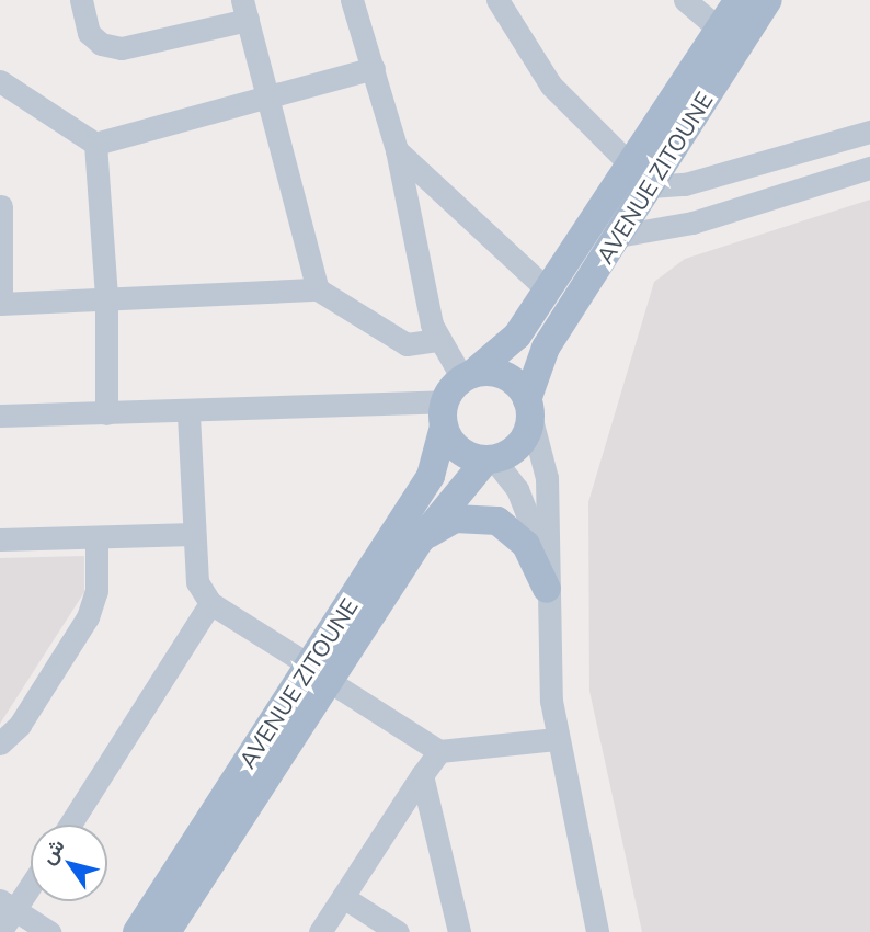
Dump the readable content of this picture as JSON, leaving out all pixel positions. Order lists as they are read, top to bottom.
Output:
{
  "streets": {
    "main road": ["AVENUE ZITOUNE"]
  },
  "north": "top left"
}
